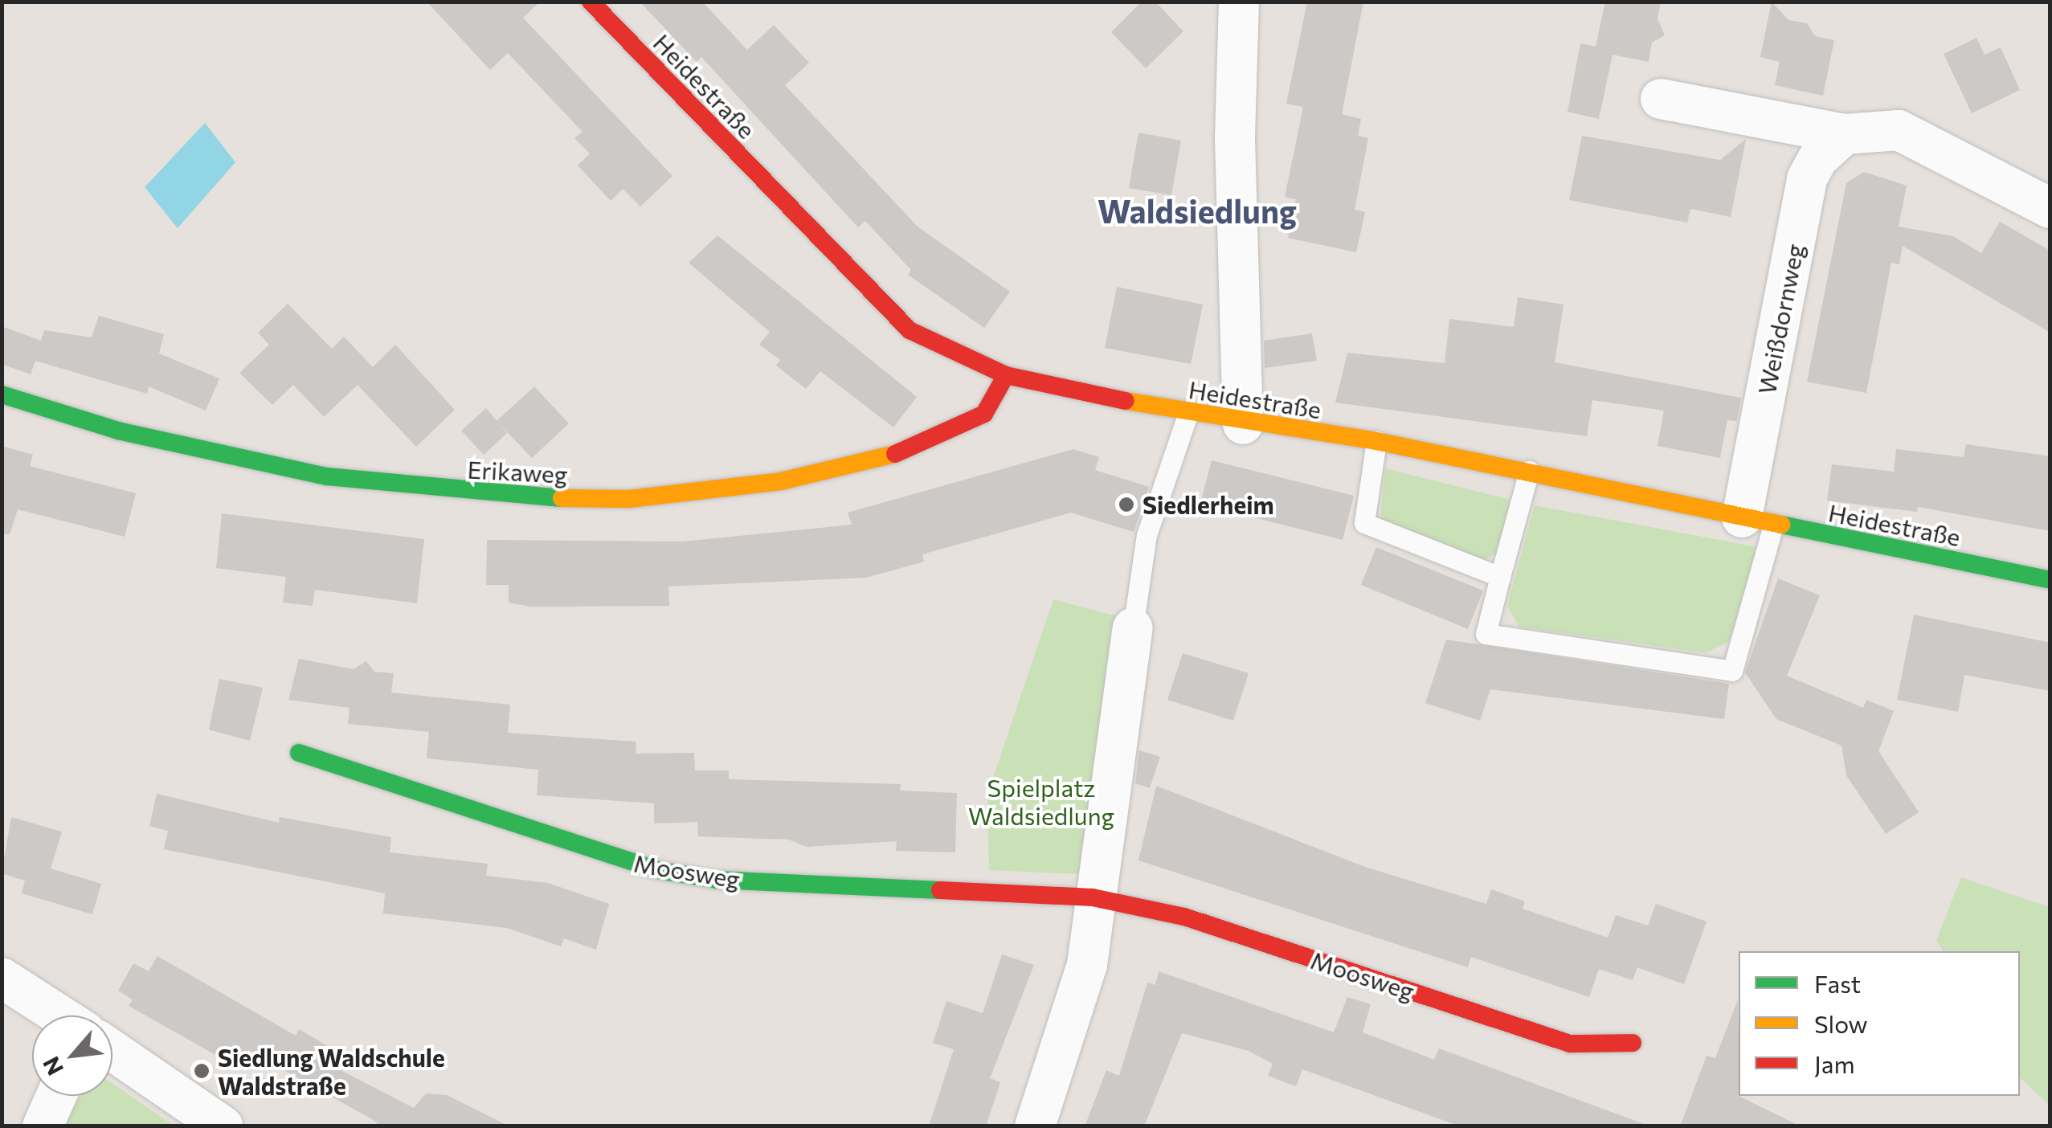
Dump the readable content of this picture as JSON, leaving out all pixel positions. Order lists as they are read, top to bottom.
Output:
{
  "streets": {
    "street": [
      "Heidestraße",
      "Weißdornweg",
      "Erikaweg",
      "Moosweg"
    ]
  },
  "crossings": [
    ["Heidestraße", "Weißdornweg"],
    ["Heidestraße", "Erikaweg"]
  ],
  "districts": ["Waldsiedlung"],
  "parks": ["Spielplatz Waldsiedlung"],
  "places": ["Siedlerheim", "Siedlung Waldschule Waldstraße"],
  "legend": ["Fast", "Slow", "Jam"],
  "north": "bottom left"
}
